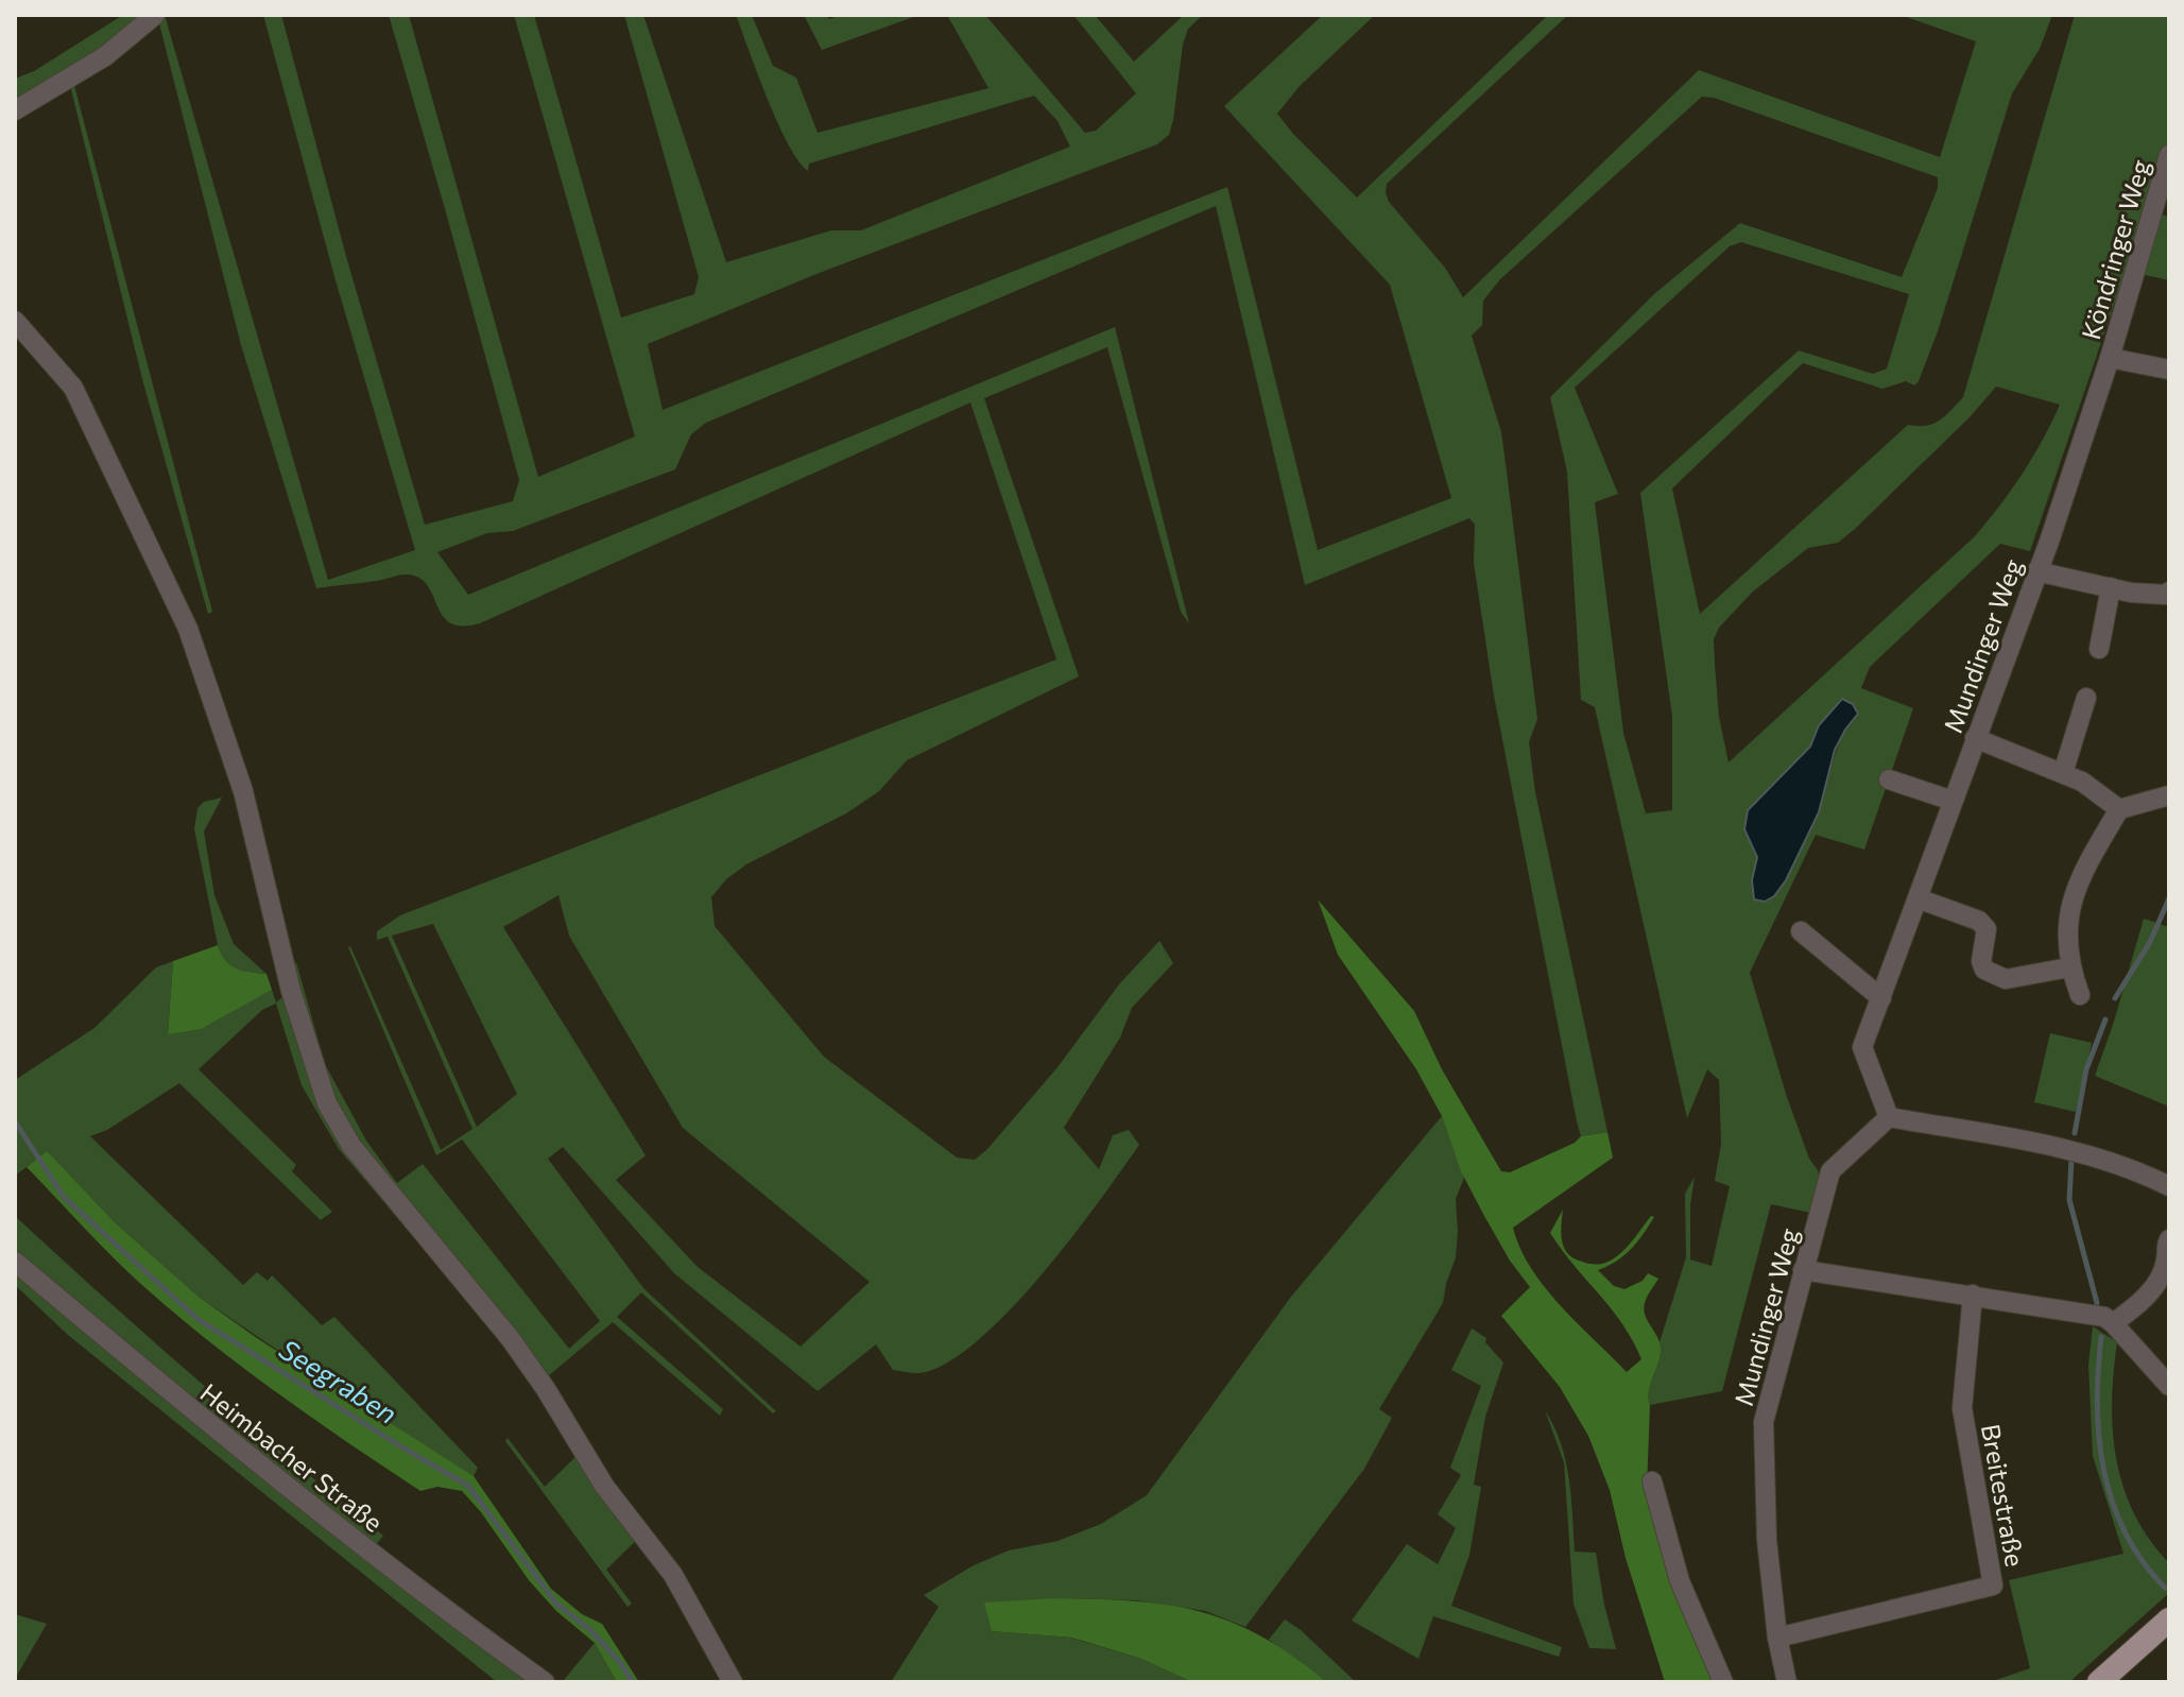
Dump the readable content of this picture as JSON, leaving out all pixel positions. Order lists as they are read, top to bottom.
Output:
{
  "streets": {
    "street": [
      "Köndringer Weg",
      "Mundinger Weg",
      "Heimbacher Straße",
      "Breitestraße"
    ]
  },
  "crossings": [
    ["Köndringer Weg", "Mundinger Weg"],
    ["Mundinger Weg", "Breitestraße"]
  ],
  "water": ["Seegraben"]
}
